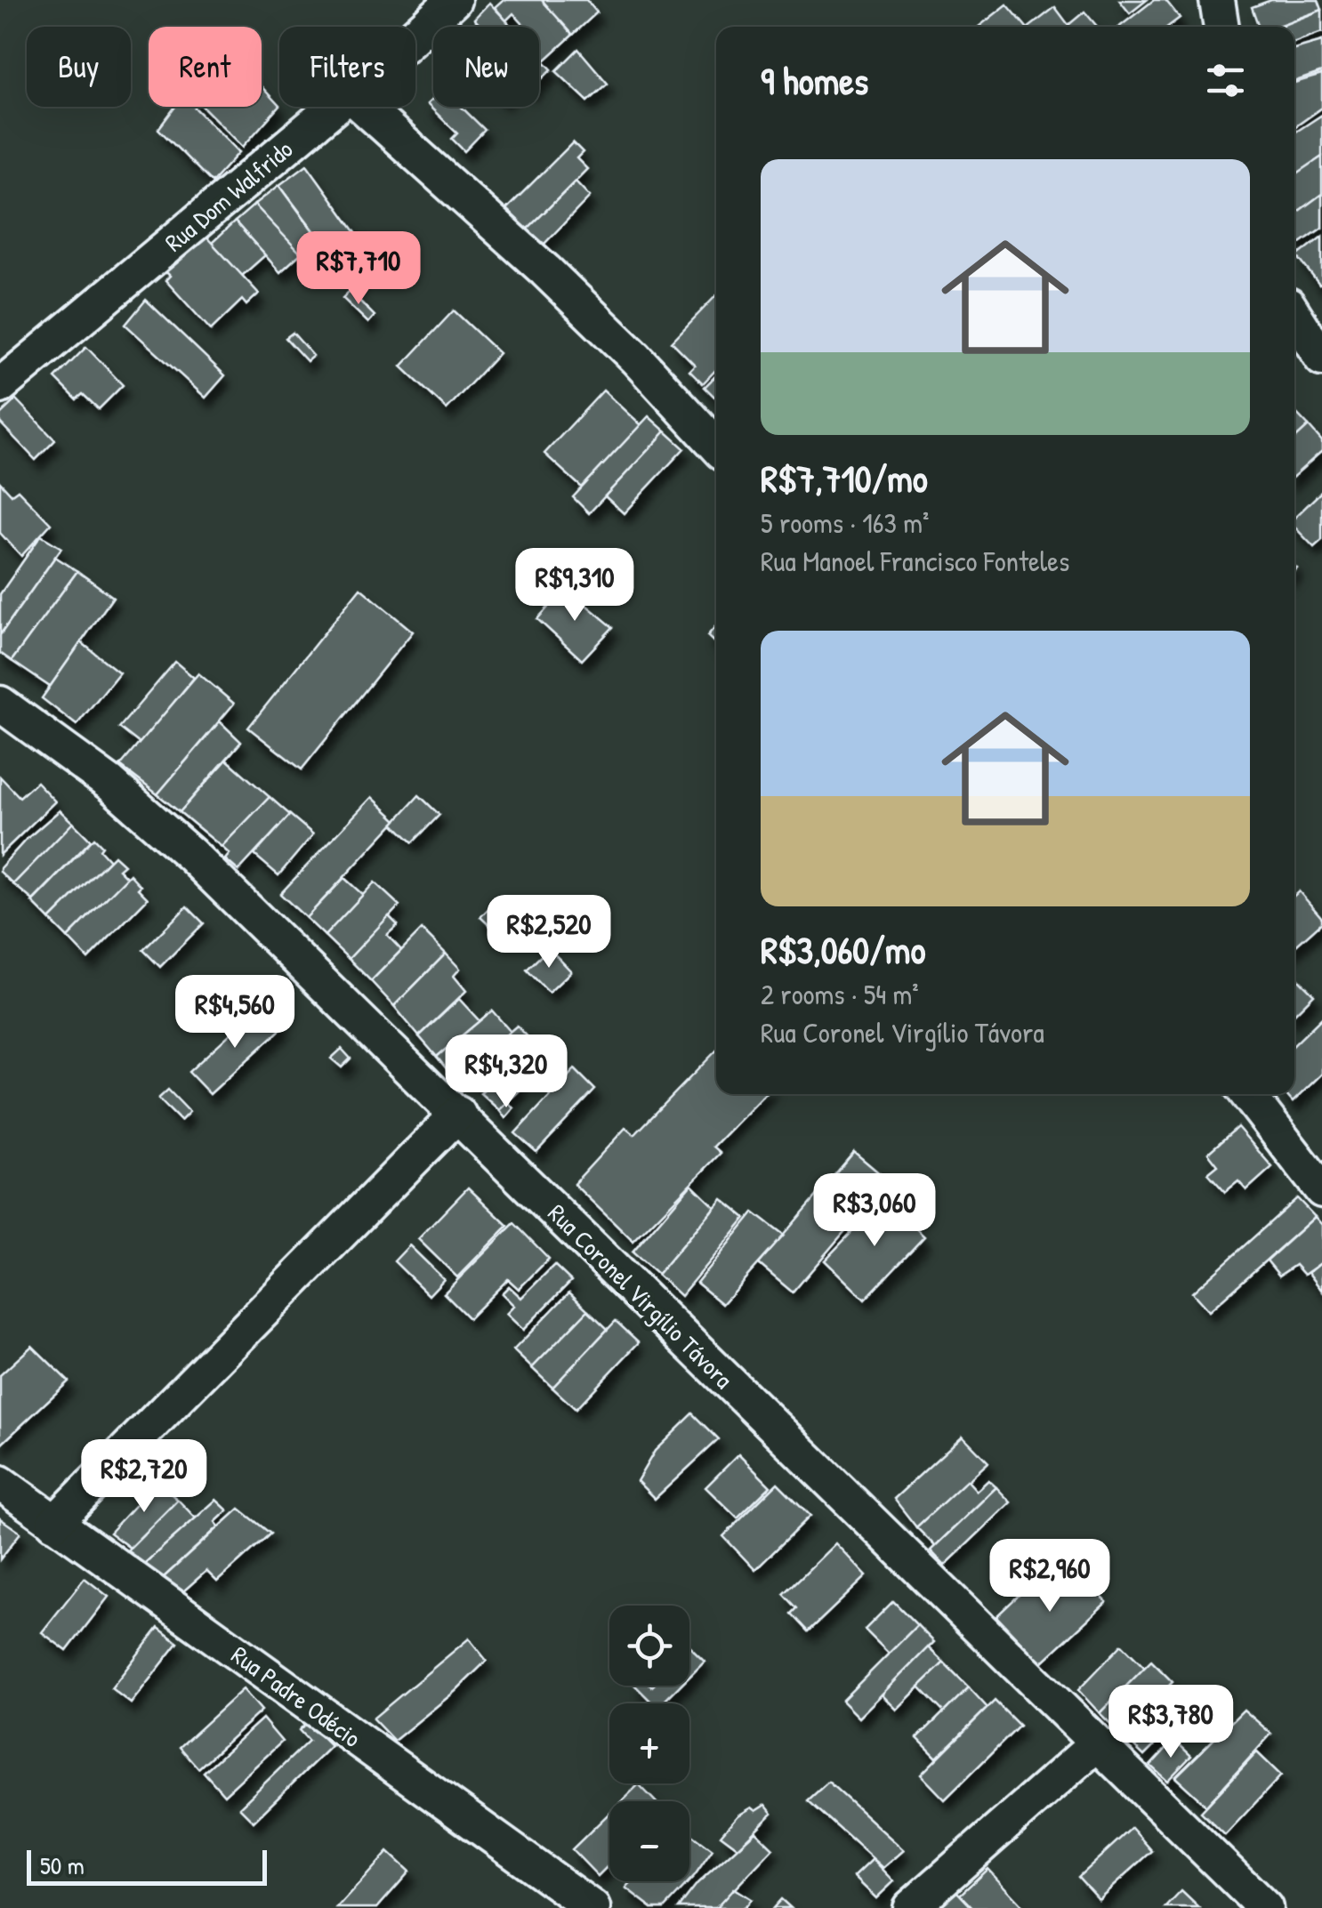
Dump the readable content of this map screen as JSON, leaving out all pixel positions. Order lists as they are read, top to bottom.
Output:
{
  "streets": {
    "street": ["Rua Dom Walfrido", "Rua Coronel Virgílio Távora", "Rua Padre Odécio"]
  },
  "scale_bar": "50 m",
  "page": {
    "chip": [
      "Buy",
      "Rent",
      "Filters",
      "New"
    ],
    "heading": "9 homes",
    "list": [
      {
        "name": "R$7,710/mo",
        "note": "5 rooms · 163 m² · Rua Manoel Francisco Fonteles"
      },
      {
        "name": "R$3,060/mo",
        "note": "2 rooms · 54 m² · Rua Coronel Virgílio Távora"
      }
    ],
    "price": [
      "R$7,710",
      "R$9,310",
      "R$2,520",
      "R$4,560",
      "R$4,320",
      "R$3,060",
      "R$2,720",
      "R$2,960",
      "R$3,780"
    ],
    "map_buttons": ["+", "−"],
    "scale": "50 m"
  }
}
